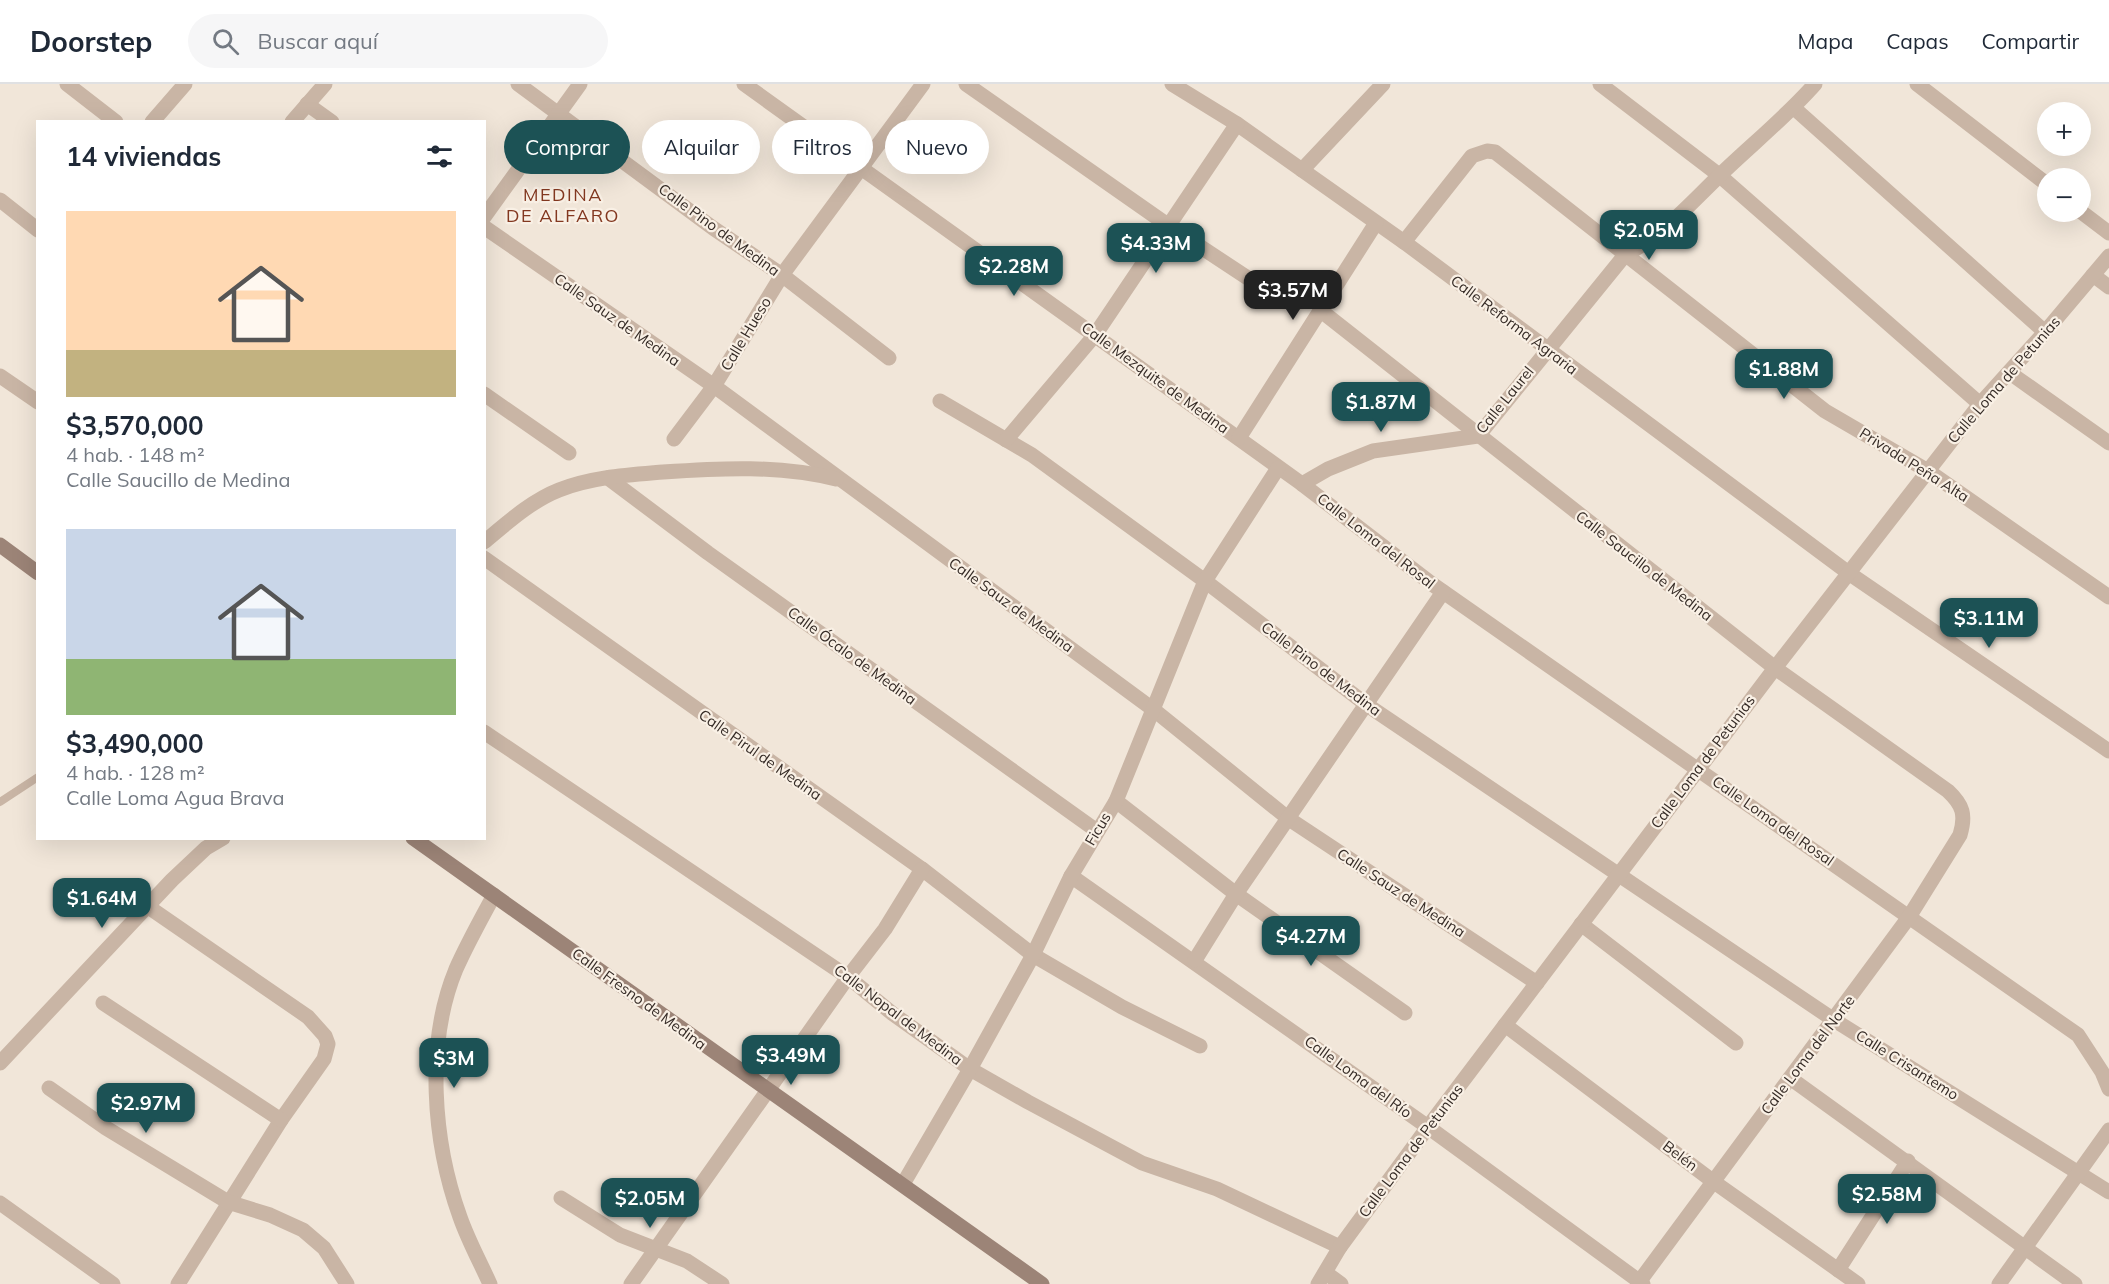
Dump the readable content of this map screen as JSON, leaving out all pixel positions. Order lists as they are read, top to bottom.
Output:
{
  "streets": {
    "street": [
      "Calle Pino de Medina",
      "Calle Sauz de Medina",
      "Calle Reforma Agraria",
      "Calle Hueso",
      "Calle Mezquite de Medina",
      "Calle Loma de Petunias",
      "Calle Laurel",
      "Privada Peña Alta",
      "Calle Loma del Rosal",
      "Calle Saucillo de Medina",
      "Calle Ócalo de Medina",
      "Calle Pirul de Medina",
      "Ficus",
      "Calle Fresno de Medina",
      "Calle Nopal de Medina",
      "Calle Loma del Norte",
      "Calle Crisantemo",
      "Calle Loma del Río",
      "Belén"
    ]
  },
  "crossings": [
    ["Calle Pino de Medina", "Calle Hueso"],
    ["Calle Pino de Medina", "Calle Loma de Petunias"],
    ["Calle Pino de Medina", "Ficus"],
    ["Calle Pino de Medina", "Calle Crisantemo"],
    ["Calle Sauz de Medina", "Calle Hueso"],
    ["Calle Sauz de Medina", "Calle Loma de Petunias"],
    ["Calle Sauz de Medina", "Ficus"],
    ["Calle Reforma Agraria", "Calle Loma de Petunias"],
    ["Calle Reforma Agraria", "Calle Laurel"],
    ["Calle Reforma Agraria", "Privada Peña Alta"],
    ["Calle Mezquite de Medina", "Calle Laurel"],
    ["Calle Mezquite de Medina", "Calle Loma del Rosal"],
    ["Calle Mezquite de Medina", "Ficus"],
    ["Calle Loma de Petunias", "Privada Peña Alta"],
    ["Calle Loma de Petunias", "Calle Loma del Rosal"],
    ["Calle Loma de Petunias", "Calle Saucillo de Medina"],
    ["Calle Loma de Petunias", "Calle Nopal de Medina"],
    ["Calle Loma de Petunias", "Calle Crisantemo"],
    ["Calle Loma de Petunias", "Calle Loma del Río"],
    ["Calle Loma de Petunias", "Belén"],
    ["Calle Laurel", "Privada Peña Alta"],
    ["Calle Laurel", "Calle Loma del Rosal"],
    ["Calle Laurel", "Calle Saucillo de Medina"],
    ["Calle Loma del Rosal", "Calle Loma del Norte"],
    ["Calle Saucillo de Medina", "Calle Loma del Norte"],
    ["Calle Ócalo de Medina", "Ficus"],
    ["Calle Pirul de Medina", "Ficus"],
    ["Ficus", "Calle Fresno de Medina"],
    ["Ficus", "Calle Nopal de Medina"],
    ["Ficus", "Calle Loma del Río"],
    ["Calle Loma del Norte", "Calle Crisantemo"],
    ["Calle Loma del Norte", "Calle Loma del Río"],
    ["Calle Loma del Norte", "Belén"]
  ],
  "districts": ["MEDINA DE ALFARO"],
  "page": {
    "header": "Doorstep",
    "search": "Buscar aquí",
    "nav": ["Mapa", "Capas", "Compartir"],
    "map_buttons": ["+", "−"],
    "chip": [
      "Comprar",
      "Alquilar",
      "Filtros",
      "Nuevo"
    ],
    "heading": "14 viviendas",
    "list": [
      {
        "name": "$3,570,000",
        "note": "4 hab. · 148 m² · Calle Saucillo de Medina"
      },
      {
        "name": "$3,490,000",
        "note": "4 hab. · 128 m² · Calle Loma Agua Brava"
      }
    ],
    "price": [
      "$2.05M",
      "$4.33M",
      "$2.28M",
      "$3.57M",
      "$1.88M",
      "$1.87M",
      "$3.11M",
      "$1.64M",
      "$4.27M",
      "$3.49M",
      "$3M",
      "$2.97M",
      "$2.58M",
      "$2.05M"
    ]
  }
}
